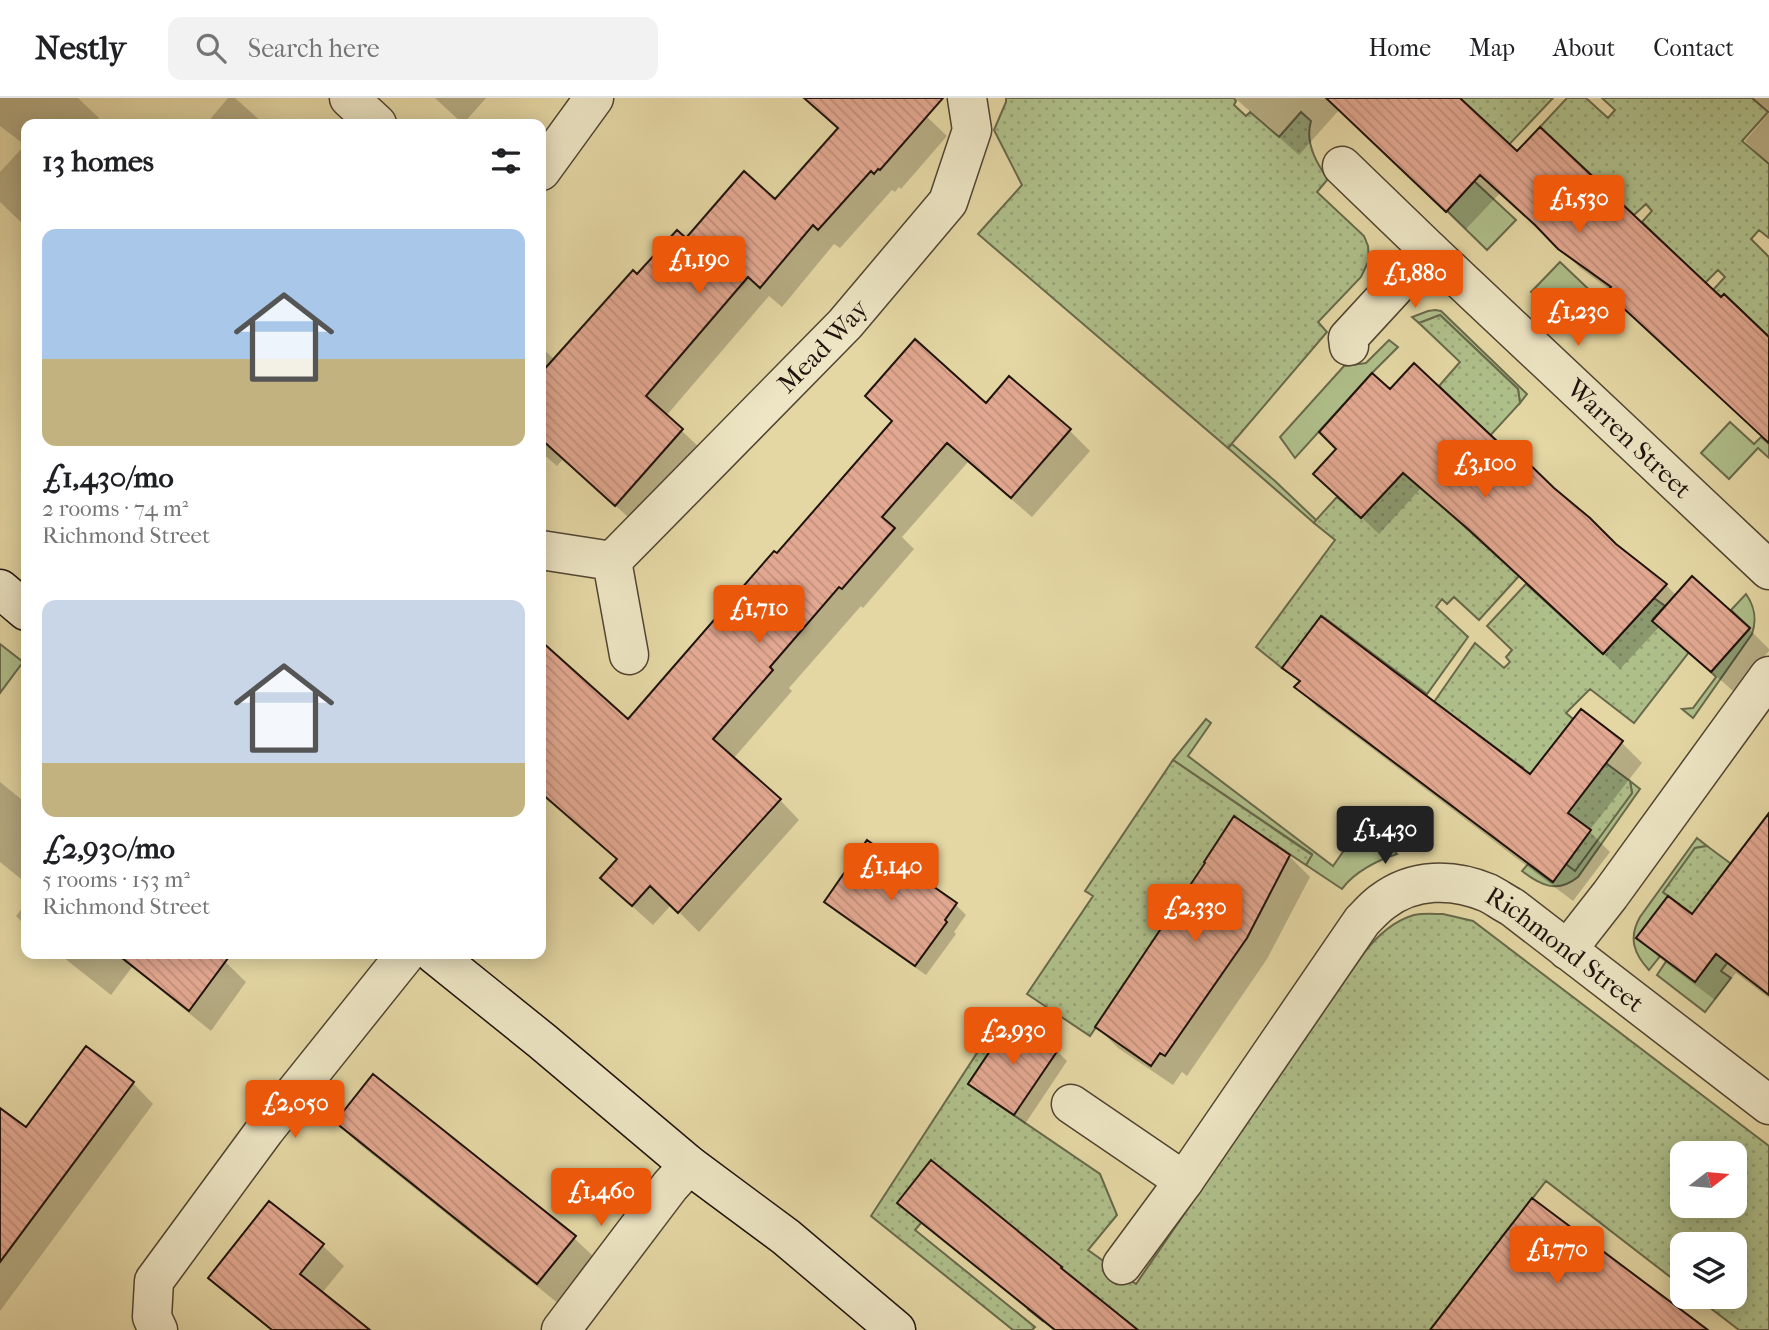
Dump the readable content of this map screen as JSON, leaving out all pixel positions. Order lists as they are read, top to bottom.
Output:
{
  "streets": {
    "street": ["Mead Way", "Warren Street", "Richmond Street"]
  },
  "north": "right",
  "page": {
    "header": "Nestly",
    "search": "Search here",
    "nav": [
      "Home",
      "Map",
      "About",
      "Contact"
    ],
    "heading": "13 homes",
    "price": [
      "£1,530",
      "£1,190",
      "£1,880",
      "£1,230",
      "£3,100",
      "£1,710",
      "£1,430",
      "£1,140",
      "£2,330",
      "£2,930",
      "£2,050",
      "£1,460",
      "£1,770"
    ],
    "list": [
      {
        "name": "£1,430/mo",
        "note": "2 rooms · 74 m² · Richmond Street"
      },
      {
        "name": "£2,930/mo",
        "note": "5 rooms · 153 m² · Richmond Street"
      }
    ]
  }
}
